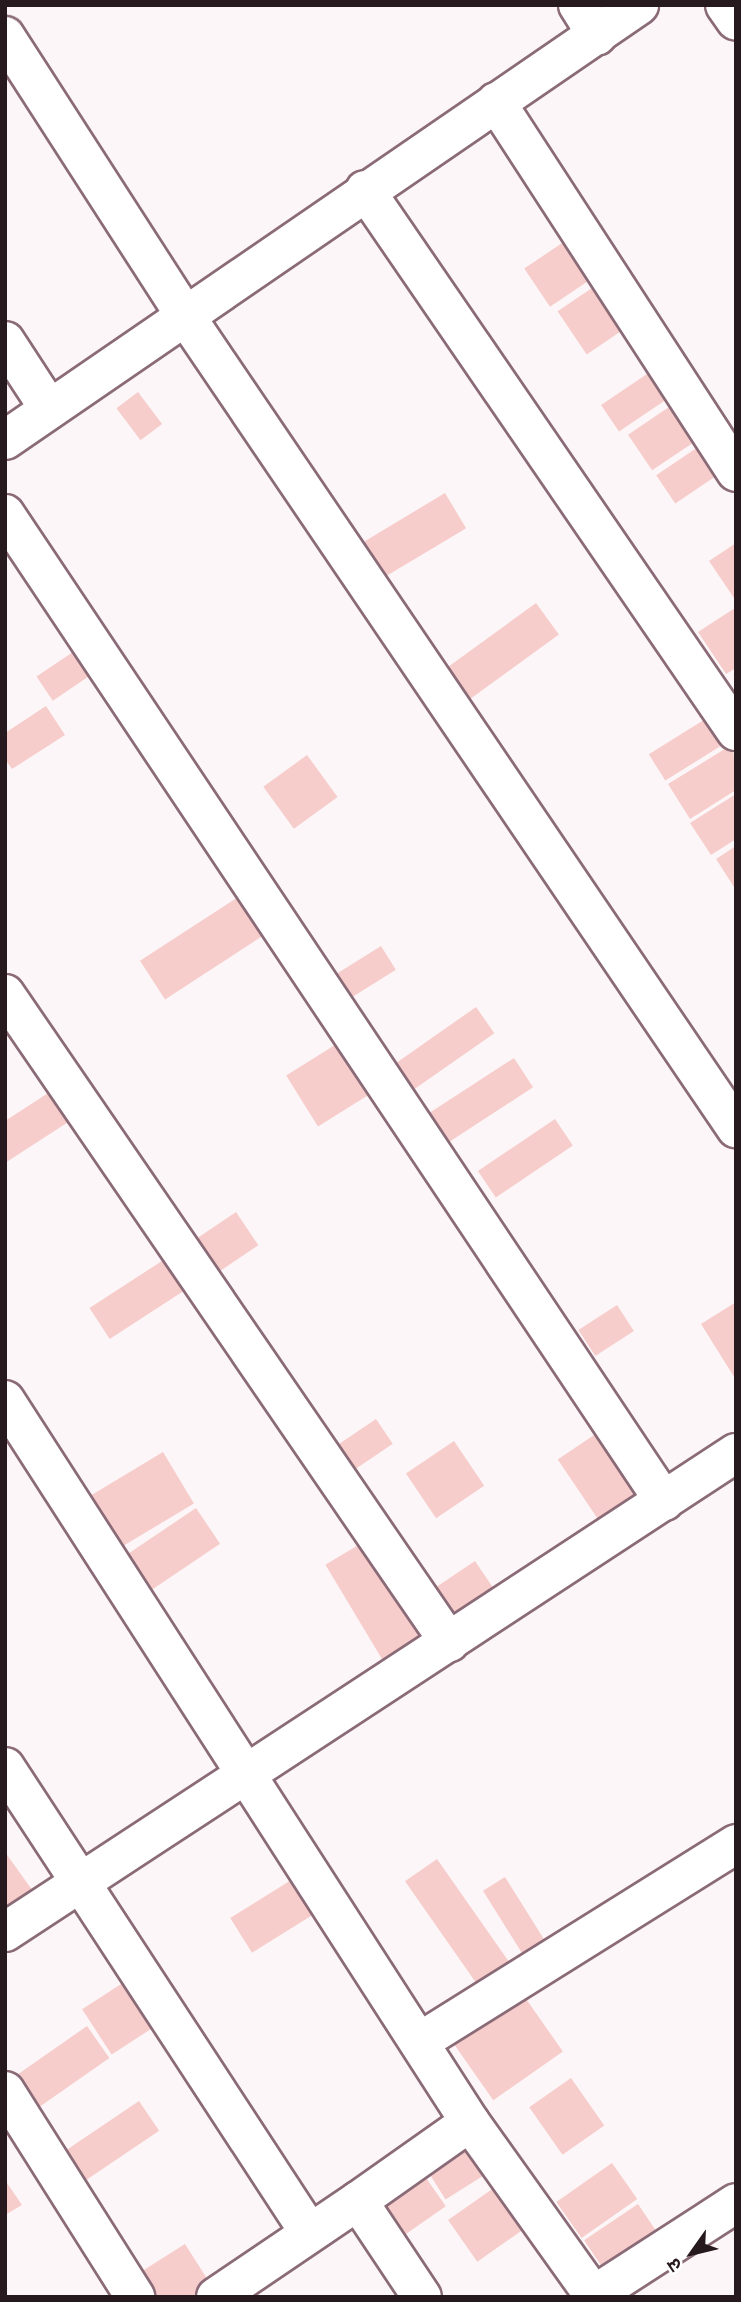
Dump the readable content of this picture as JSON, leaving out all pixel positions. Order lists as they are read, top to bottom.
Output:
{
  "north": "bottom left"
}
